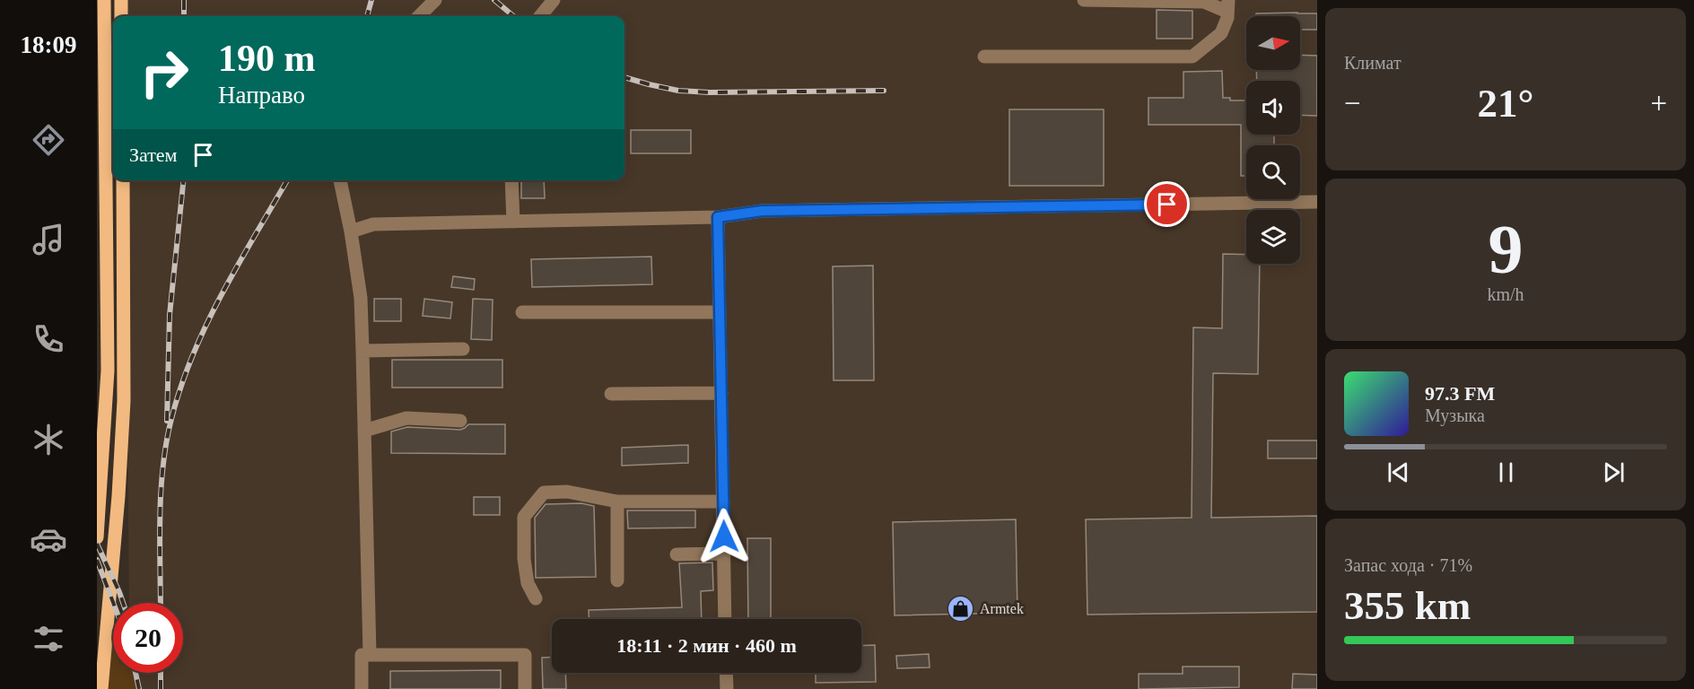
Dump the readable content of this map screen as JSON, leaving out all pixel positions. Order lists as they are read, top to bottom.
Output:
{
  "places": {
    "shop": ["Armtek"]
  },
  "north": "right",
  "page": {
    "tabs": "18:09",
    "tile": [
      "Климат",
      ["9", "km/h"],
      ["Запас хода · 71%", "355 km"]
    ],
    "turn": ["190 m", "Направо"],
    "heat": ["−", "21°", "+"],
    "then": "Затем",
    "song": ["97.3 FM", "Музыка"],
    "limit": "20",
    "trip": "18:11 · 2 мин · 460 m"
  }
}
